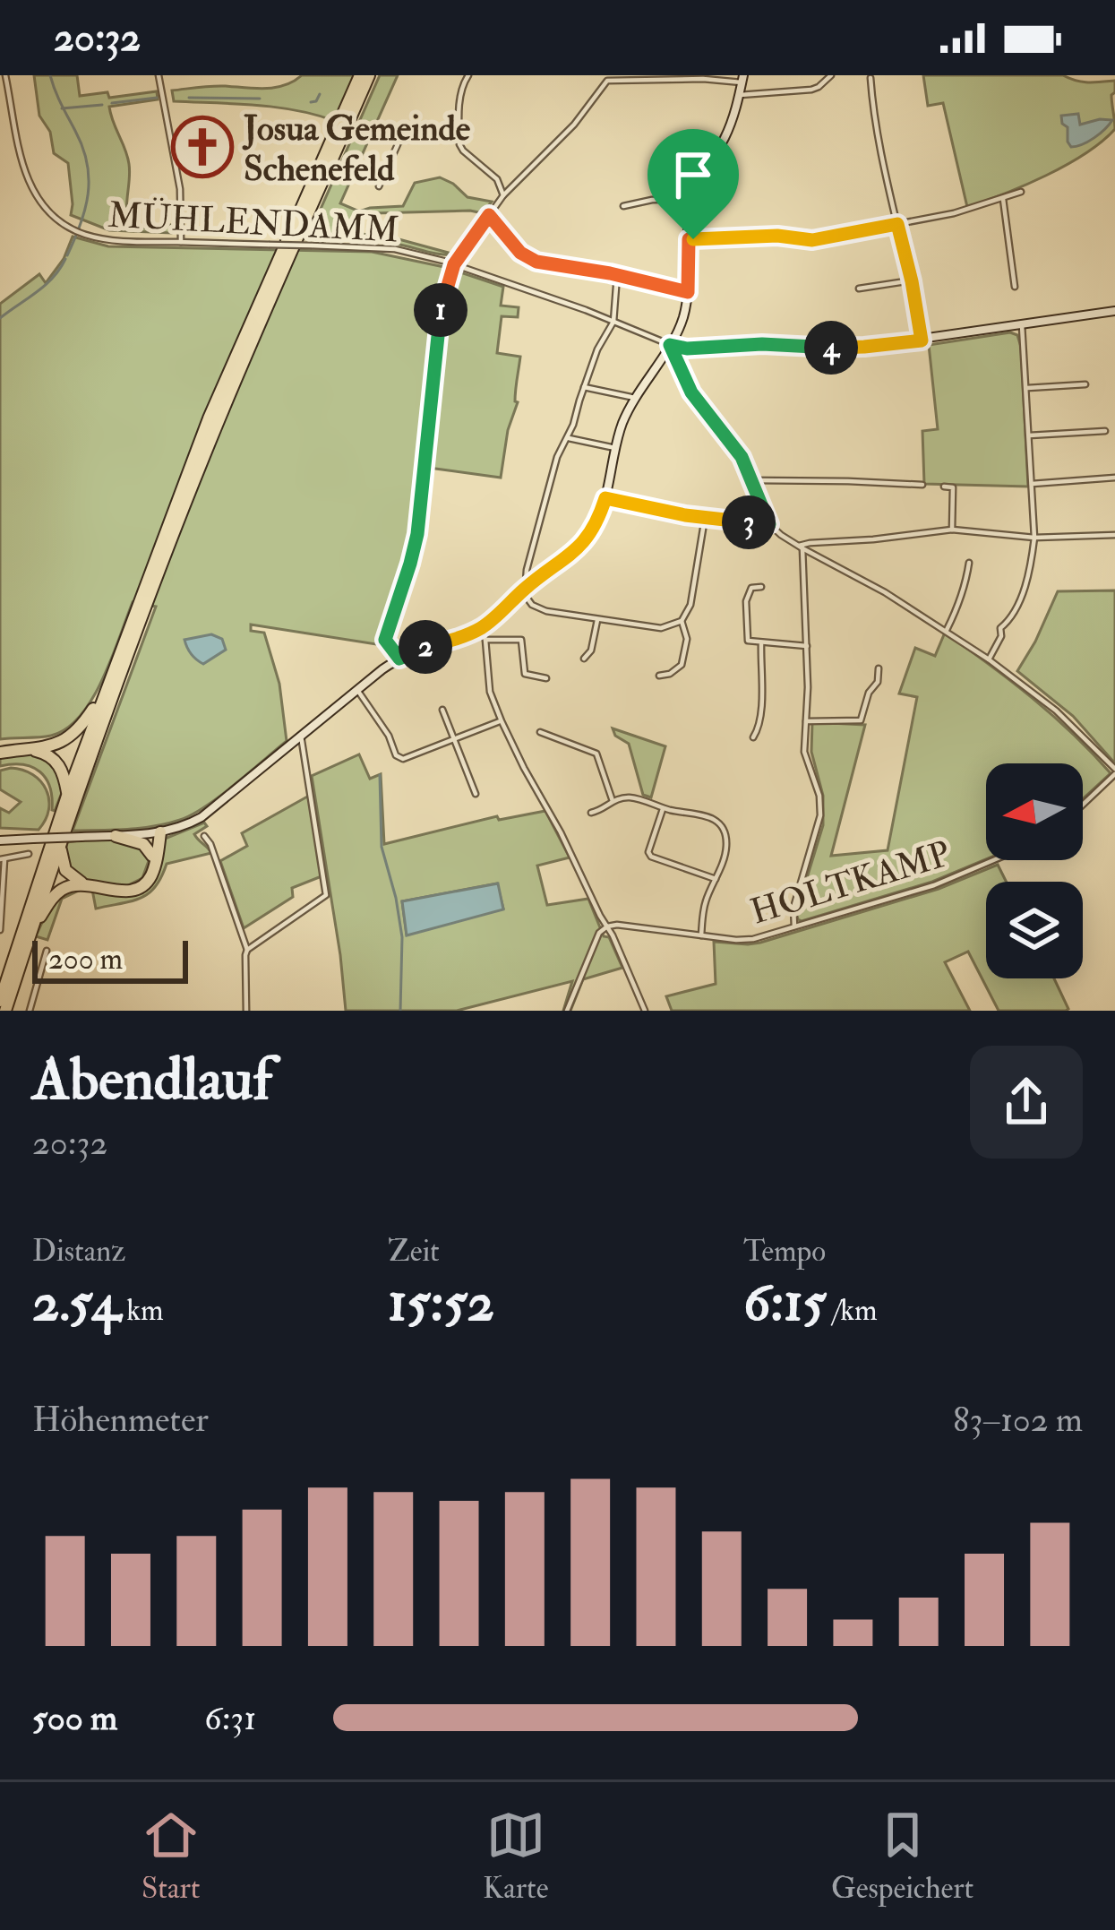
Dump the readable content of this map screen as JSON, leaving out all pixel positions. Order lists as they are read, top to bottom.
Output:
{
  "streets": {
    "street": ["MÜHLENDAMM", "HOLTKAMP"]
  },
  "places": {
    "church": ["Josua Gemeinde Schenefeld"]
  },
  "scale_bar": "200 m",
  "north": "left",
  "page": {
    "status": "20:32",
    "pins": [
      "1",
      "4",
      "3",
      "2"
    ],
    "scale": "200 m",
    "heading": ["Abendlauf", "20:32"],
    "stats": [
      ["Distanz", "2.54 km"],
      ["Zeit", "15:52"],
      ["Tempo", "6:15 /km"]
    ],
    "chart": ["Höhenmeter", "83–102 m"],
    "list": [
      {
        "name": "500 m",
        "note": "6:31"
      }
    ],
    "tabs": ["Start", "Karte", "Gespeichert"]
  }
}
